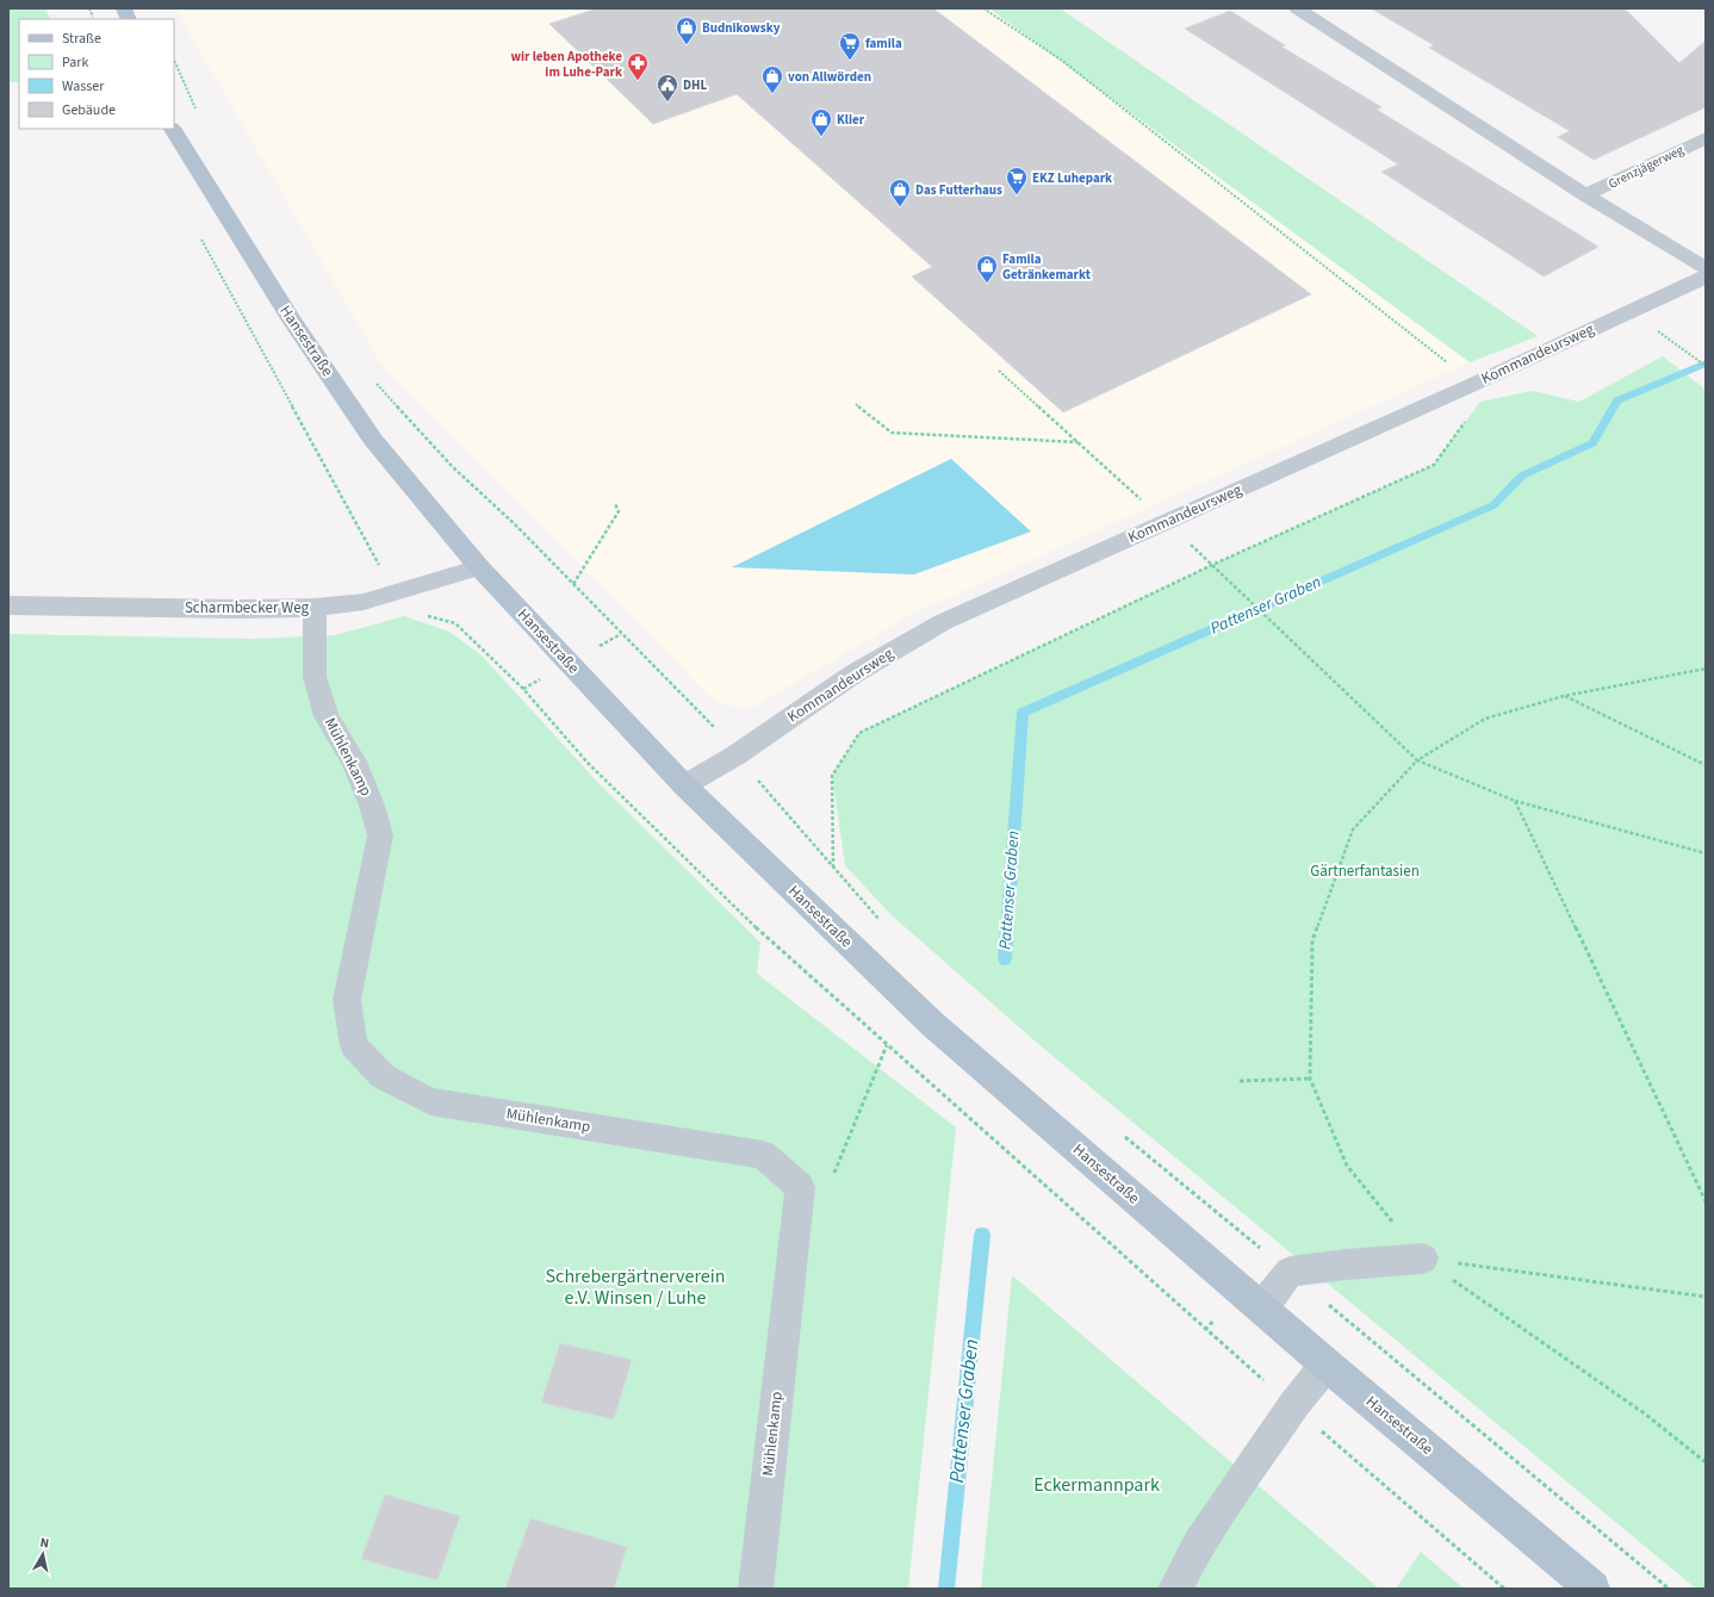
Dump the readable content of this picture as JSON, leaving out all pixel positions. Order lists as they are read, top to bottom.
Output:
{
  "streets": {
    "main road": ["Hansestraße"],
    "street": [
      "Grenzjägerweg",
      "Kommandeursweg",
      "Scharmbecker Weg",
      "Mühlenkamp"
    ]
  },
  "crossings": [
    ["Hansestraße", "Kommandeursweg"],
    ["Hansestraße", "Scharmbecker Weg"],
    ["Scharmbecker Weg", "Mühlenkamp"]
  ],
  "water": ["Pattenser Graben"],
  "parks": ["Gärtnerfantasien", "Schrebergärtnerverein e.V. Winsen / Luhe", "Eckermannpark"],
  "places": {
    "shop": [
      "Budnikowsky",
      "von Allwörden",
      "Klier",
      "Das Futterhaus",
      "Famila Getränkemarkt"
    ],
    "supermarket": ["famila", "EKZ Luhepark"],
    "pharmacy": ["wir leben Apotheke im Luhe-Park"],
    "public building": ["DHL"]
  },
  "legend": [
    "Straße",
    "Park",
    "Wasser",
    "Gebäude"
  ],
  "north": "top"
}
